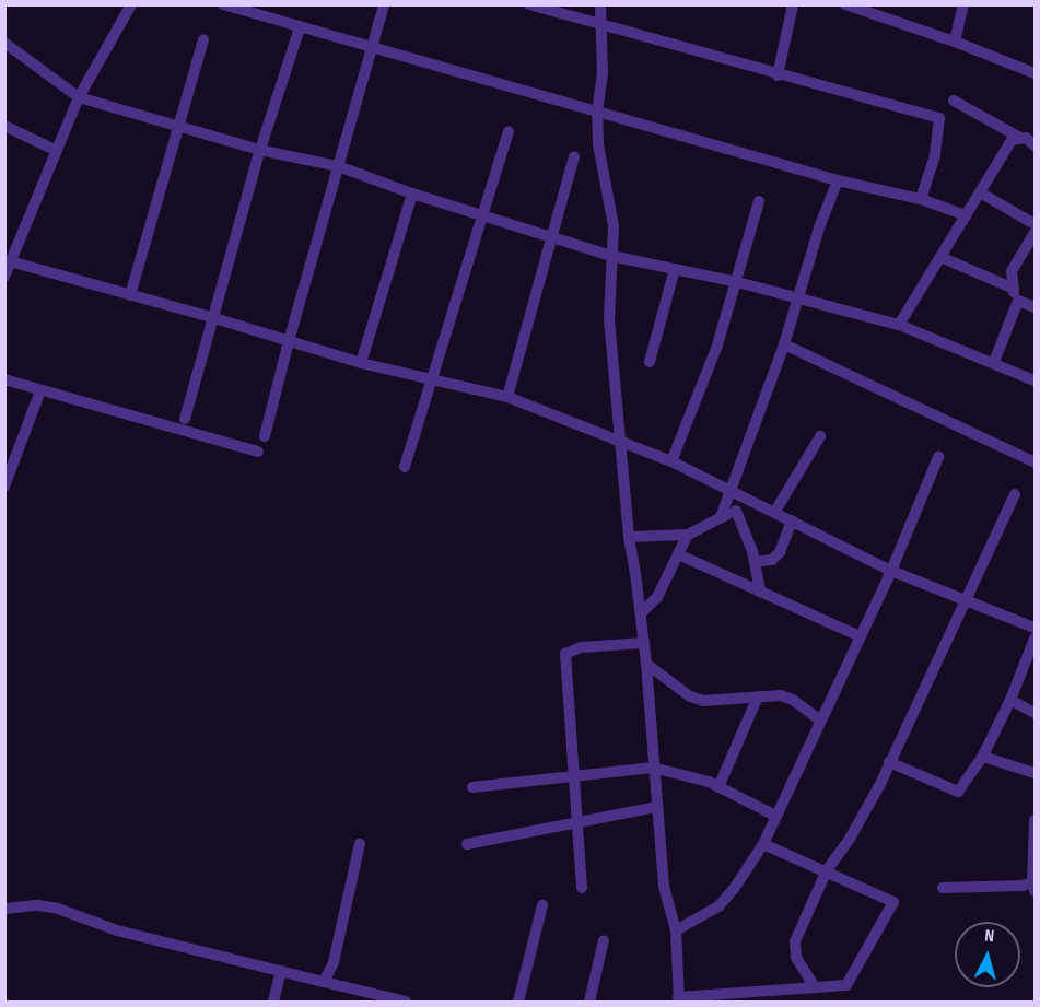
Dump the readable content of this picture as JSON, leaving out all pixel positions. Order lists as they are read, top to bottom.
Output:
{
  "north": "top"
}
